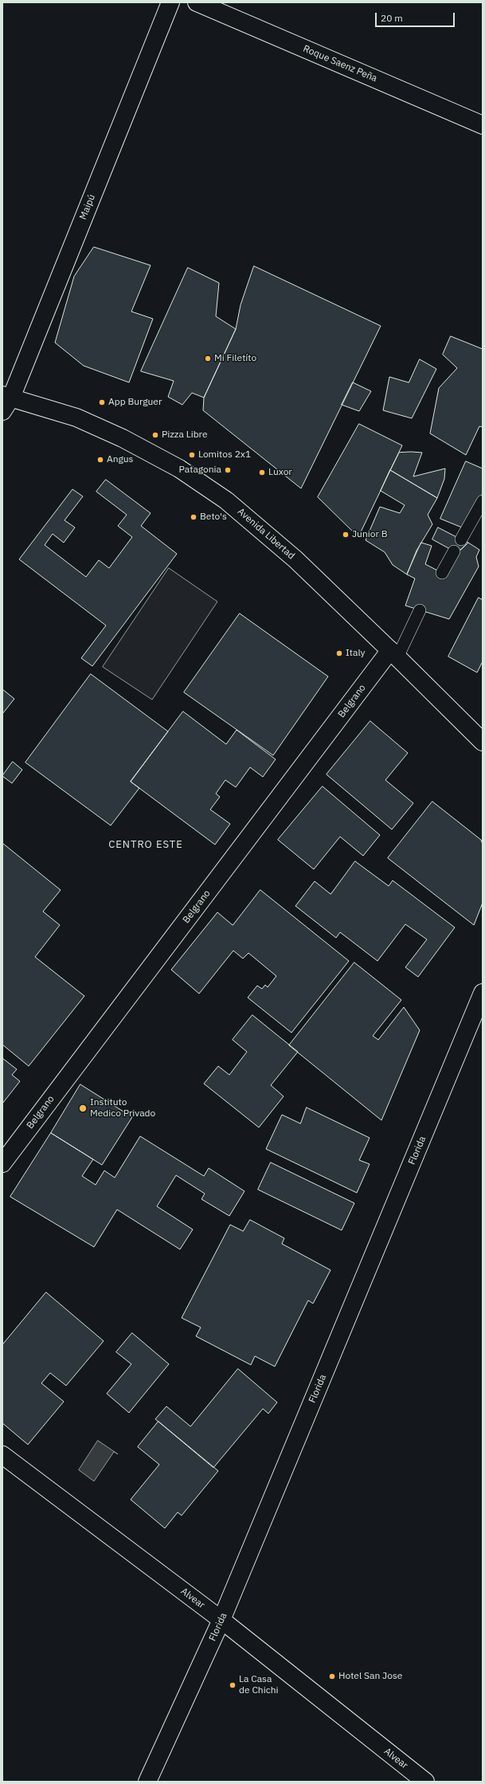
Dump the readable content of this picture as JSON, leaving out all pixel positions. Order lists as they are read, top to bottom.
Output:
{
  "streets": {
    "street": [
      "Roque Saenz Peña",
      "Maipú",
      "Avenida Libertad",
      "Belgrano",
      "Florida",
      "Alvear"
    ]
  },
  "crossings": [
    ["Maipú", "Avenida Libertad"],
    ["Avenida Libertad", "Belgrano"],
    ["Florida", "Alvear"]
  ],
  "districts": ["CENTRO ESTE"],
  "places": [
    "Mi Filetíto",
    "App Burguer",
    "Pizza Libre",
    "Lomitos 2x1",
    "Angus",
    "Patagonia",
    "Luxor",
    "Beto's",
    "Junior B",
    "Italy",
    "Instituto Medico Privado",
    "Hotel San Jose",
    "La Casa de Chichi"
  ],
  "scale_bar": "20 m"
}
